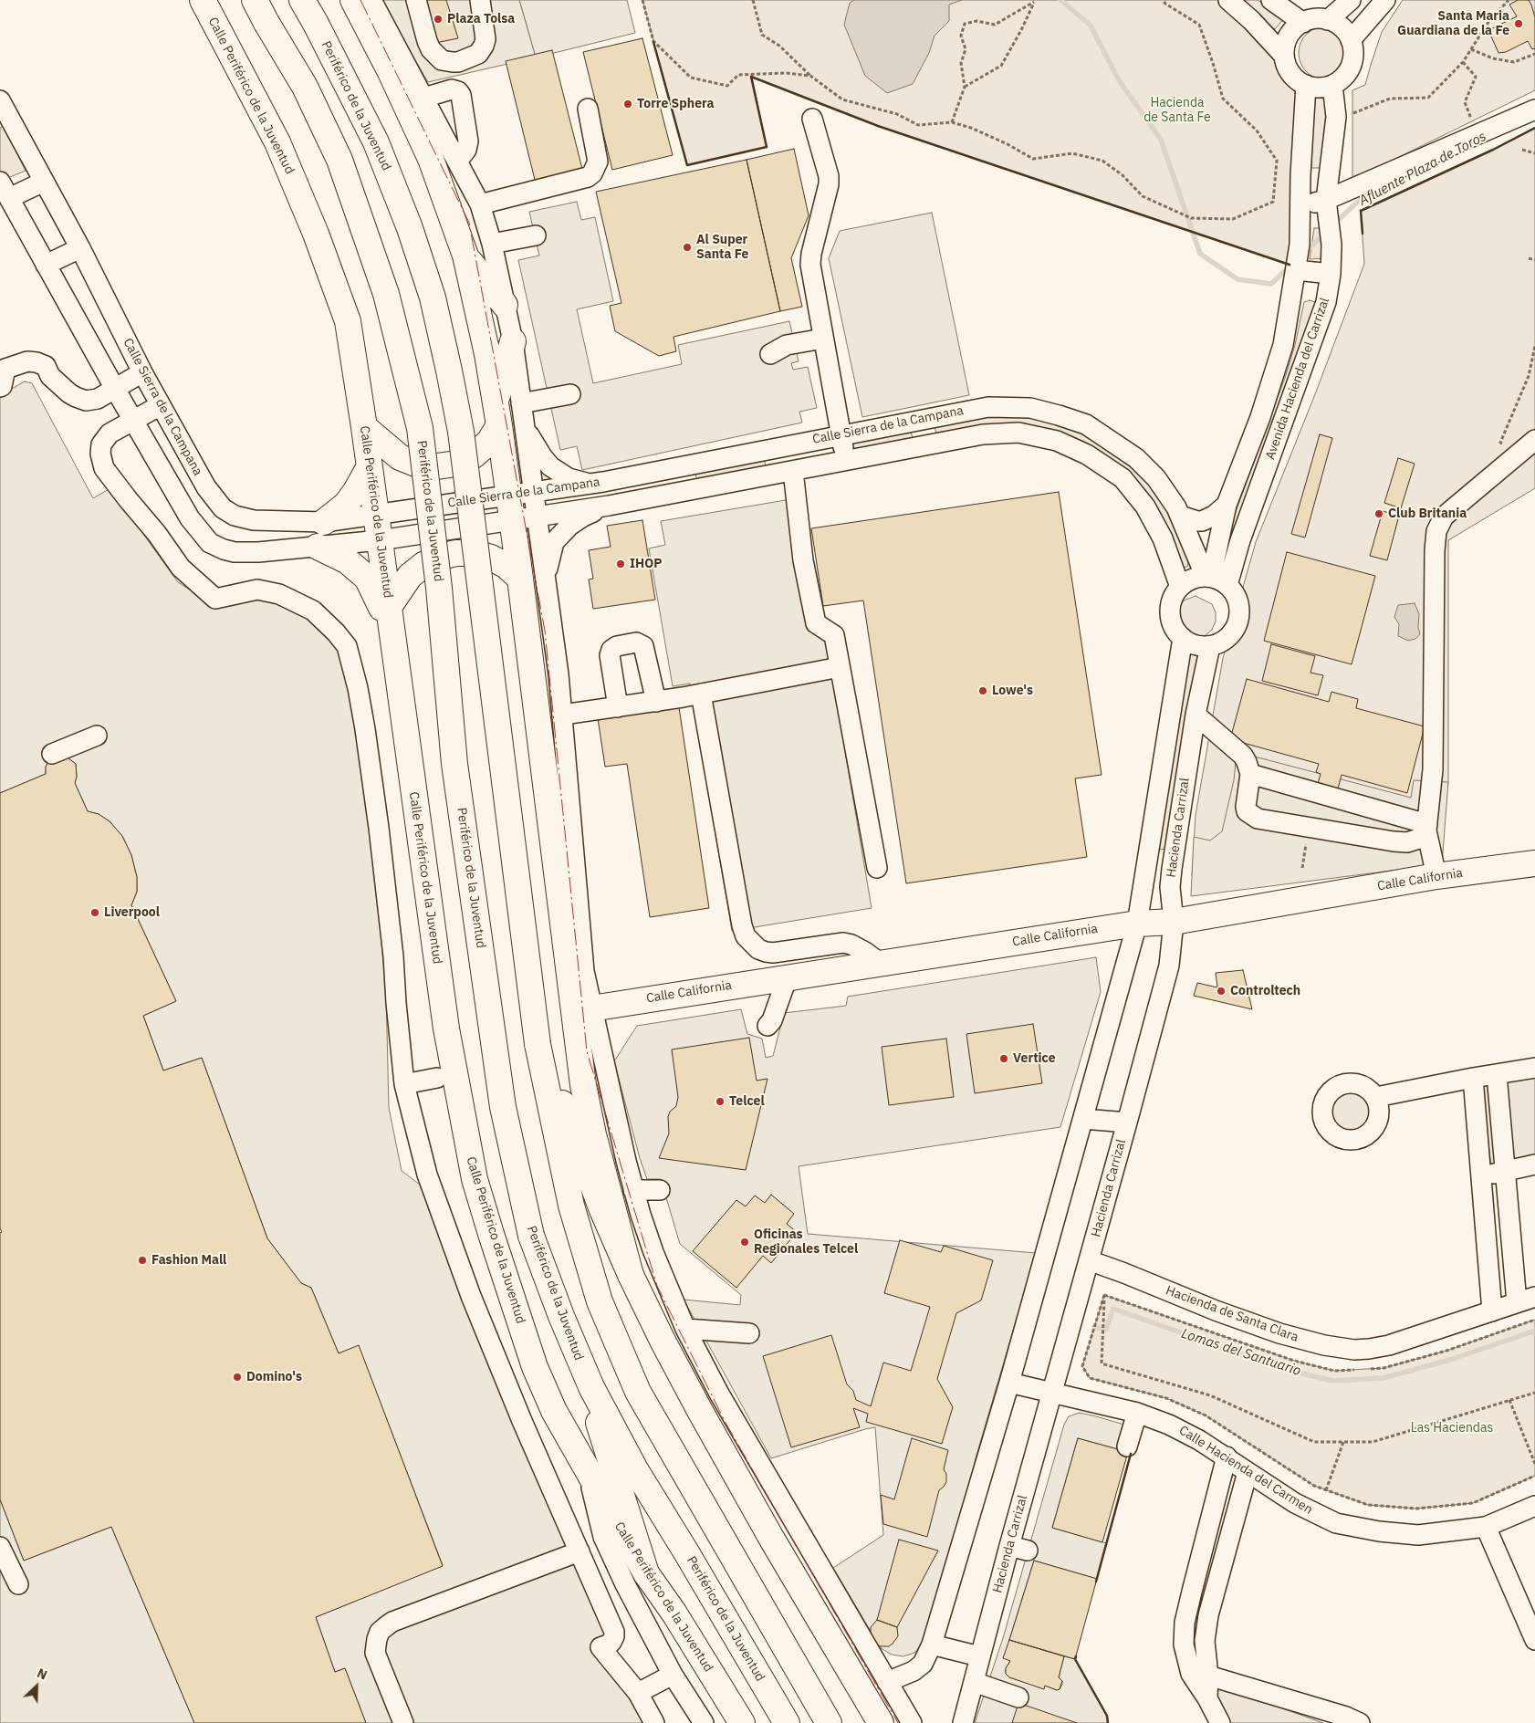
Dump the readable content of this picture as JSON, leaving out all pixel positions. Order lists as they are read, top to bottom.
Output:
{
  "streets": {
    "main road": ["Calle Periférico de la Juventud", "Periférico de la Juventud", "Calle California"],
    "street": [
      "Avenida Hacienda del Carrizal",
      "Calle Sierra de la Campana",
      "Hacienda Carrizal",
      "Hacienda de Santa Clara",
      "Calle Hacienda del Carmen"
    ]
  },
  "crossings": [
    ["Calle Periférico de la Juventud", "Calle Sierra de la Campana"],
    ["Avenida Hacienda del Carrizal", "Calle Sierra de la Campana"],
    ["Avenida Hacienda del Carrizal", "Hacienda Carrizal"],
    ["Calle Sierra de la Campana", "Hacienda Carrizal"],
    ["Hacienda Carrizal", "Calle California"],
    ["Hacienda Carrizal", "Hacienda de Santa Clara"],
    ["Hacienda Carrizal", "Calle Hacienda del Carmen"]
  ],
  "water": ["Afluente Plaza de Toros", "Lomas del Santuario"],
  "parks": ["Hacienda de Santa Fe", "Las Haciendas"],
  "places": [
    "Plaza Tolsa",
    "Santa Maria Guardiana de la Fe",
    "Torre Sphera",
    "Al Super Santa Fe",
    "Club Britania",
    "IHOP",
    "Lowe's",
    "Liverpool",
    "Controltech",
    "Vertice",
    "Telcel",
    "Oficinas Regionales Telcel",
    "Fashion Mall",
    "Domino's"
  ],
  "north": "top right"
}
